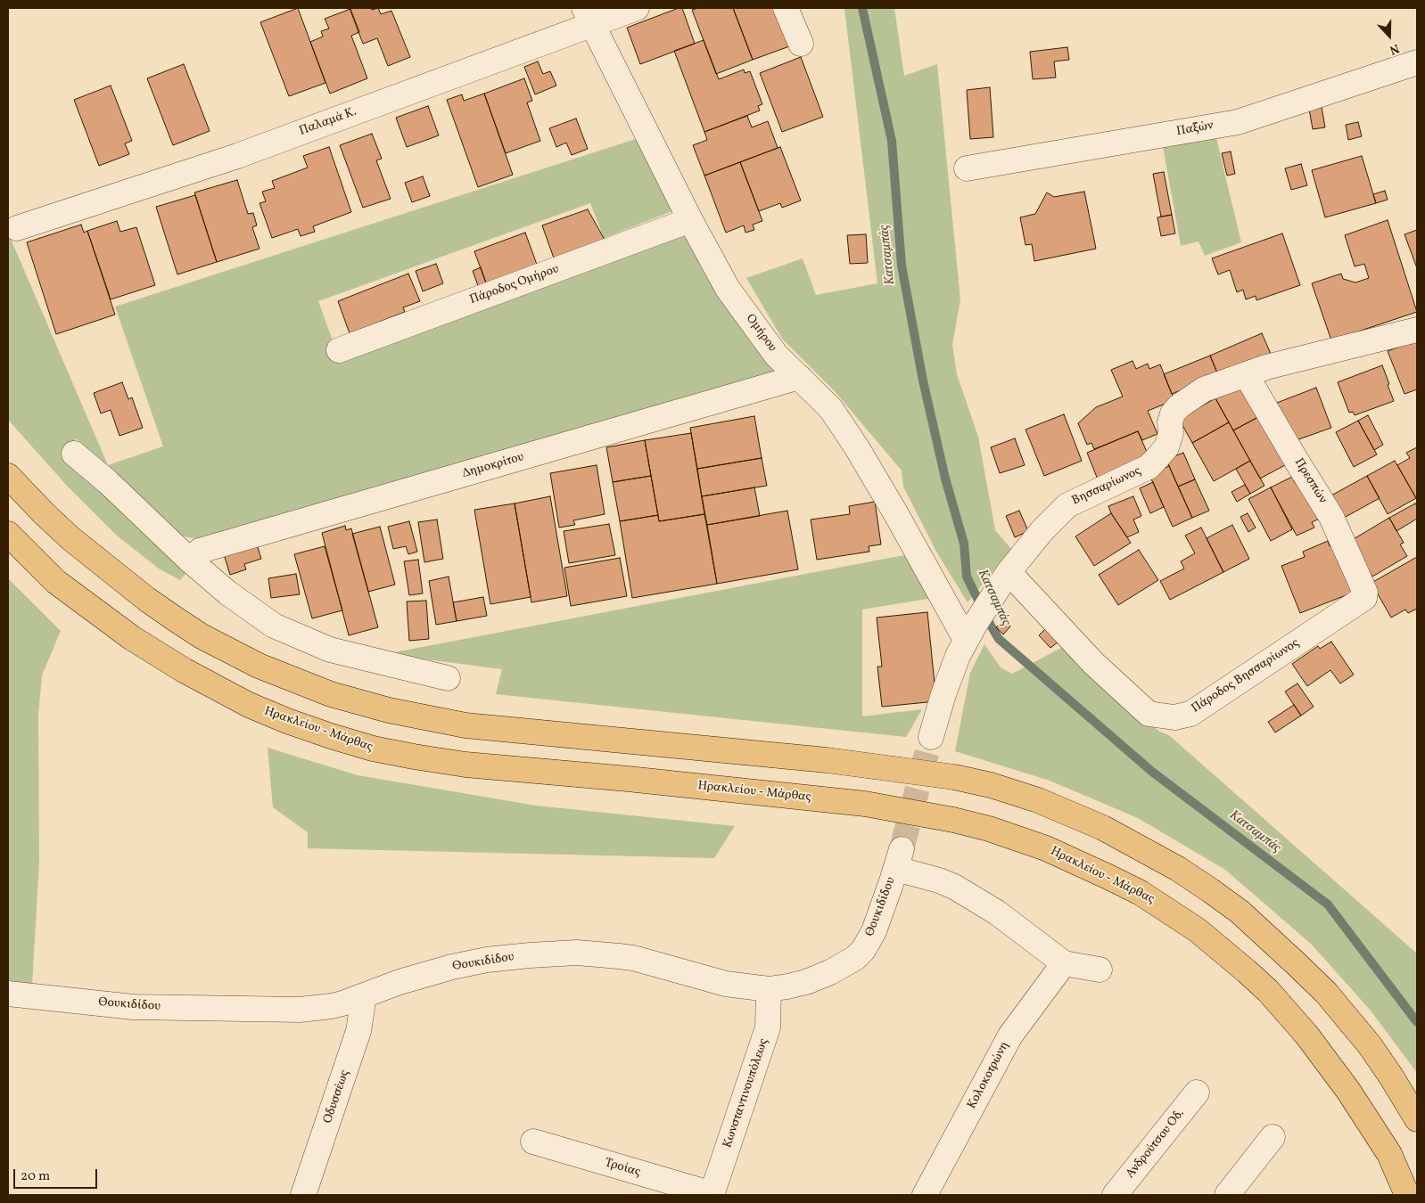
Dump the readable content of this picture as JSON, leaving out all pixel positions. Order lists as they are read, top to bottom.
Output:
{
  "streets": {
    "main road": ["Ηρακλείου - Μάρθας"],
    "street": [
      "Παλαμά Κ.",
      "Παξών",
      "Πάροδος Ομήρου",
      "Ομήρου",
      "Δημοκρίτου",
      "Πρεσπών",
      "Βησσαρίωνος",
      "Πάροδος Βησσαρίωνος",
      "Θουκιδίδου",
      "Κολοκοτρώνη",
      "Κωνσταντινουπόλεως",
      "Οδυσσέως",
      "Ανδρούτσου Οδ.",
      "Τροίας"
    ]
  },
  "crossings": [
    ["Παλαμά Κ.", "Ομήρου"],
    ["Πάροδος Ομήρου", "Ομήρου"],
    ["Ομήρου", "Δημοκρίτου"],
    ["Ομήρου", "Βησσαρίωνος"],
    ["Πρεσπών", "Βησσαρίωνος"],
    ["Πρεσπών", "Πάροδος Βησσαρίωνος"],
    ["Βησσαρίωνος", "Πάροδος Βησσαρίωνος"],
    ["Θουκιδίδου", "Κολοκοτρώνη"],
    ["Θουκιδίδου", "Κωνσταντινουπόλεως"],
    ["Θουκιδίδου", "Οδυσσέως"],
    ["Κωνσταντινουπόλεως", "Τροίας"]
  ],
  "water": ["Κατσαμπάς"],
  "scale_bar": "20 m",
  "north": "bottom"
}
